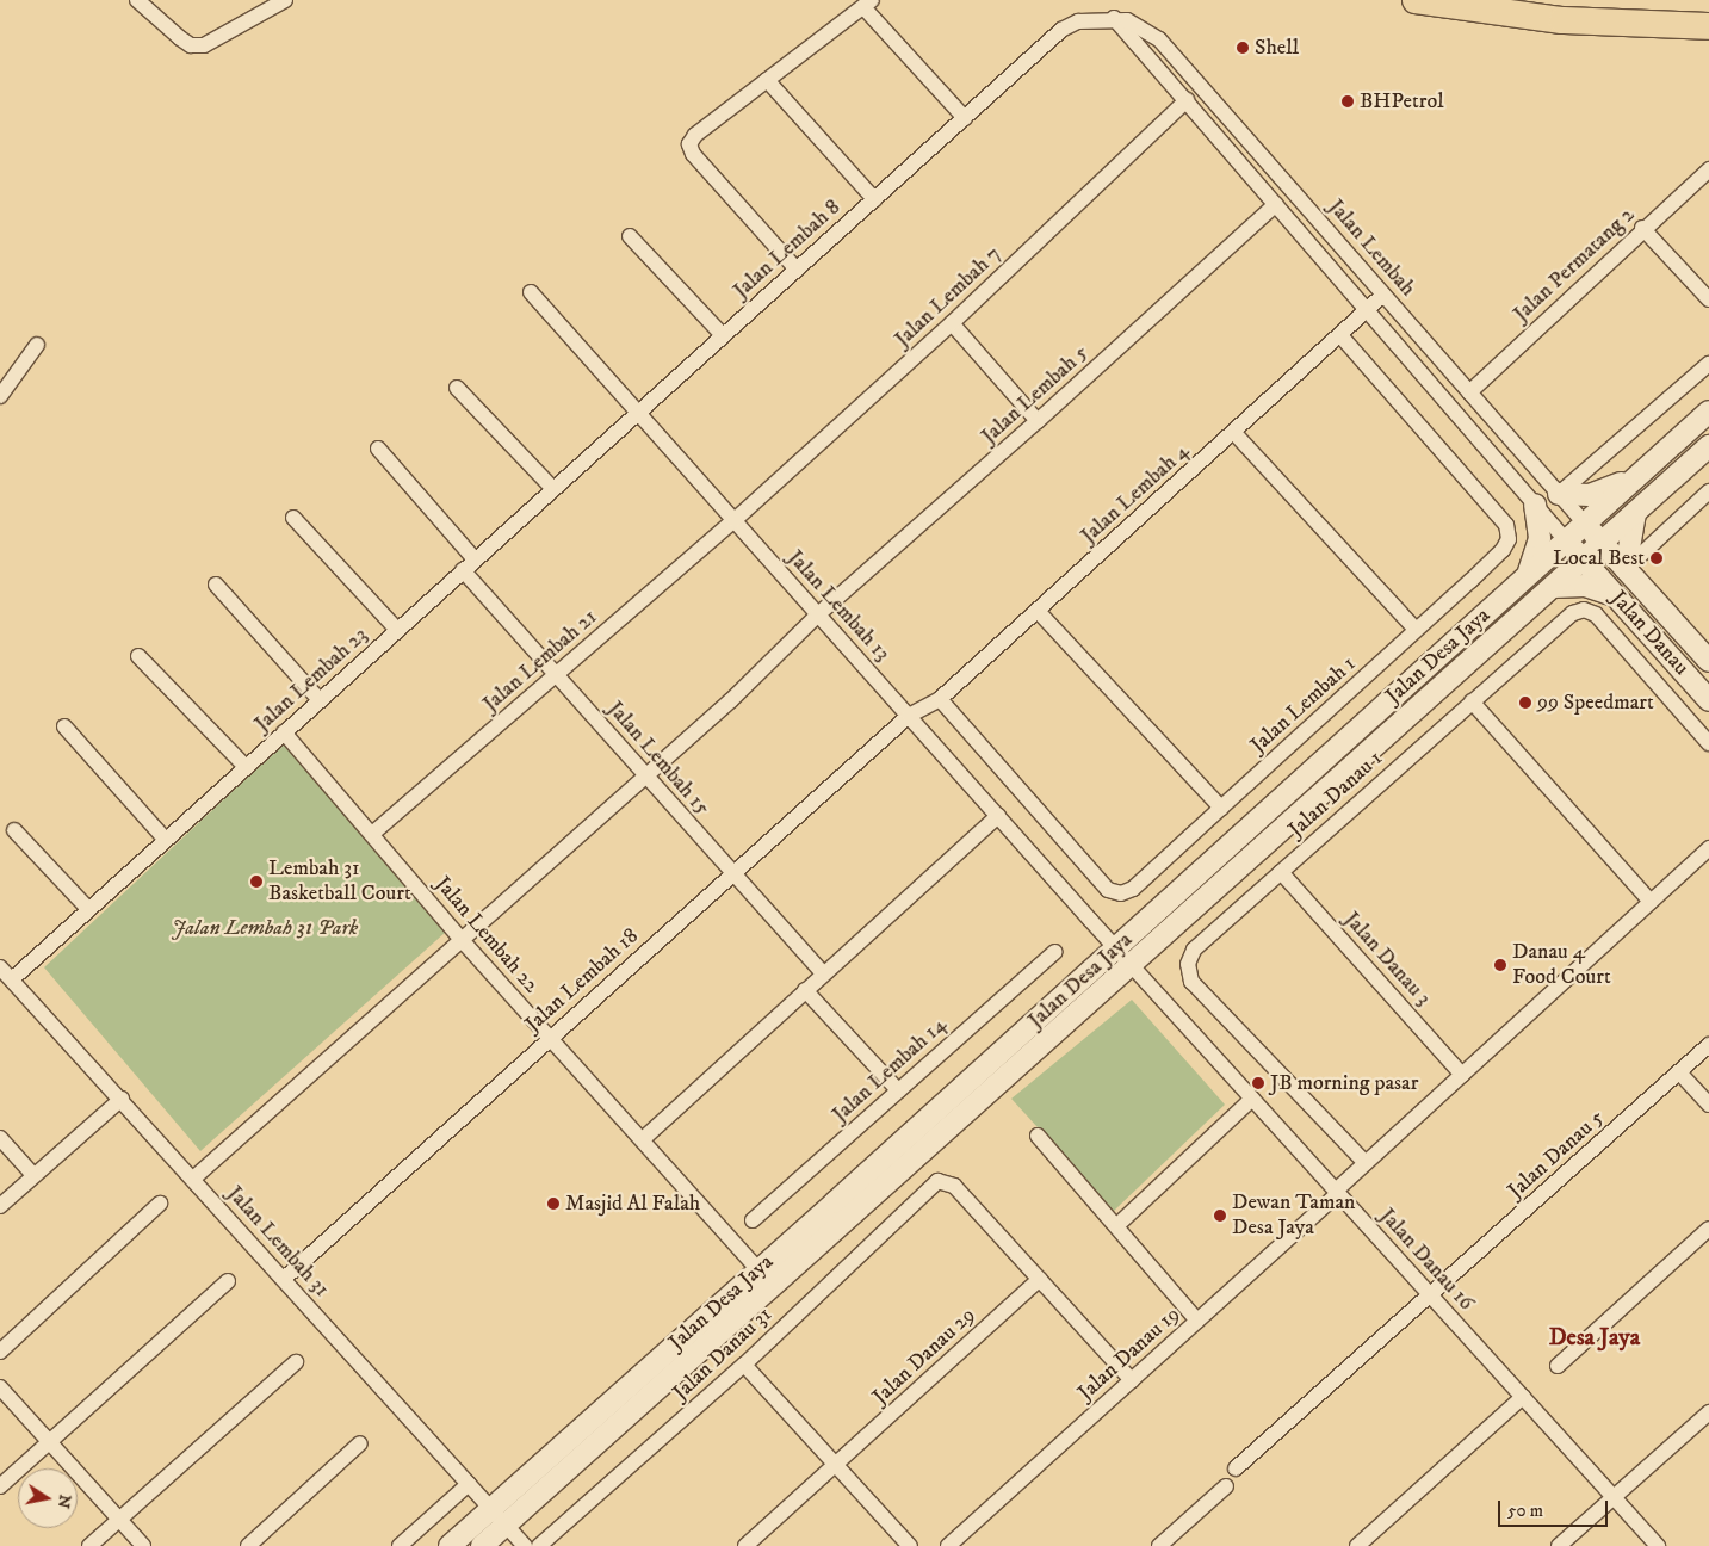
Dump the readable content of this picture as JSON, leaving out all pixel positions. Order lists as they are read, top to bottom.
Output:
{
  "streets": {
    "main road": ["Jalan Danau", "Jalan Desa Jaya"],
    "street": [
      "Jalan Lembah",
      "Jalan Lembah 8",
      "Jalan Permatang 2",
      "Jalan Lembah 7",
      "Jalan Lembah 5",
      "Jalan Lembah 4",
      "Jalan Lembah 13",
      "Jalan Lembah 21",
      "Jalan Lembah 23",
      "Jalan Lembah 1",
      "Jalan Lembah 15",
      "Jalan Danau 1",
      "Jalan Lembah 22",
      "Jalan Danau 3",
      "Jalan Lembah 18",
      "Jalan Lembah 14",
      "Jalan Danau 5",
      "Jalan Lembah 31",
      "Jalan Danau 16",
      "Jalan Danau 31",
      "Jalan Danau 19",
      "Jalan Danau 29"
    ]
  },
  "crossings": [
    ["Jalan Lembah", "Jalan Lembah 8"],
    ["Jalan Lembah", "Jalan Permatang 2"],
    ["Jalan Lembah", "Jalan Lembah 7"],
    ["Jalan Lembah", "Jalan Lembah 5"],
    ["Jalan Lembah", "Jalan Lembah 4"],
    ["Jalan Lembah", "Jalan Danau"],
    ["Jalan Lembah", "Jalan Desa Jaya"],
    ["Jalan Lembah 8", "Jalan Lembah 13"],
    ["Jalan Lembah 8", "Jalan Lembah 23"],
    ["Jalan Lembah 7", "Jalan Lembah 13"],
    ["Jalan Lembah 7", "Jalan Lembah 21"],
    ["Jalan Lembah 5", "Jalan Lembah 13"],
    ["Jalan Lembah 4", "Jalan Lembah 13"],
    ["Jalan Lembah 4", "Jalan Lembah 1"],
    ["Jalan Lembah 4", "Jalan Lembah 18"],
    ["Jalan Lembah 13", "Jalan Desa Jaya"],
    ["Jalan Lembah 13", "Jalan Lembah 21"],
    ["Jalan Lembah 13", "Jalan Lembah 23"],
    ["Jalan Lembah 13", "Jalan Lembah 18"],
    ["Jalan Lembah 13", "Jalan Danau 16"],
    ["Jalan Danau", "Jalan Desa Jaya"],
    ["Jalan Desa Jaya", "Jalan Lembah 22"],
    ["Jalan Desa Jaya", "Jalan Lembah 31"],
    ["Jalan Desa Jaya", "Jalan Danau 16"],
    ["Jalan Lembah 21", "Jalan Lembah 15"],
    ["Jalan Lembah 21", "Jalan Lembah 22"],
    ["Jalan Lembah 23", "Jalan Lembah 15"],
    ["Jalan Lembah 23", "Jalan Lembah 22"],
    ["Jalan Lembah 23", "Jalan Lembah 31"],
    ["Jalan Lembah 15", "Jalan Lembah 18"],
    ["Jalan Danau 1", "Jalan Danau 3"],
    ["Jalan Danau 1", "Jalan Danau 19"],
    ["Jalan Lembah 22", "Jalan Lembah 18"],
    ["Jalan Danau 3", "Jalan Danau 19"],
    ["Jalan Lembah 18", "Jalan Lembah 31"],
    ["Jalan Danau 5", "Jalan Danau 16"],
    ["Jalan Danau 16", "Jalan Danau 19"],
    ["Jalan Danau 31", "Jalan Danau 29"]
  ],
  "districts": ["Desa Jaya"],
  "parks": ["Jalan Lembah 31 Park"],
  "places": [
    "Shell",
    "BHPetrol",
    "Local Best",
    "99 Speedmart",
    "Lembah 31 Basketball Court",
    "Danau 4 Food Court",
    "JB morning pasar",
    "Masjid Al Falah",
    "Dewan Taman Desa Jaya"
  ],
  "scale_bar": "50 m",
  "north": "right"
}
